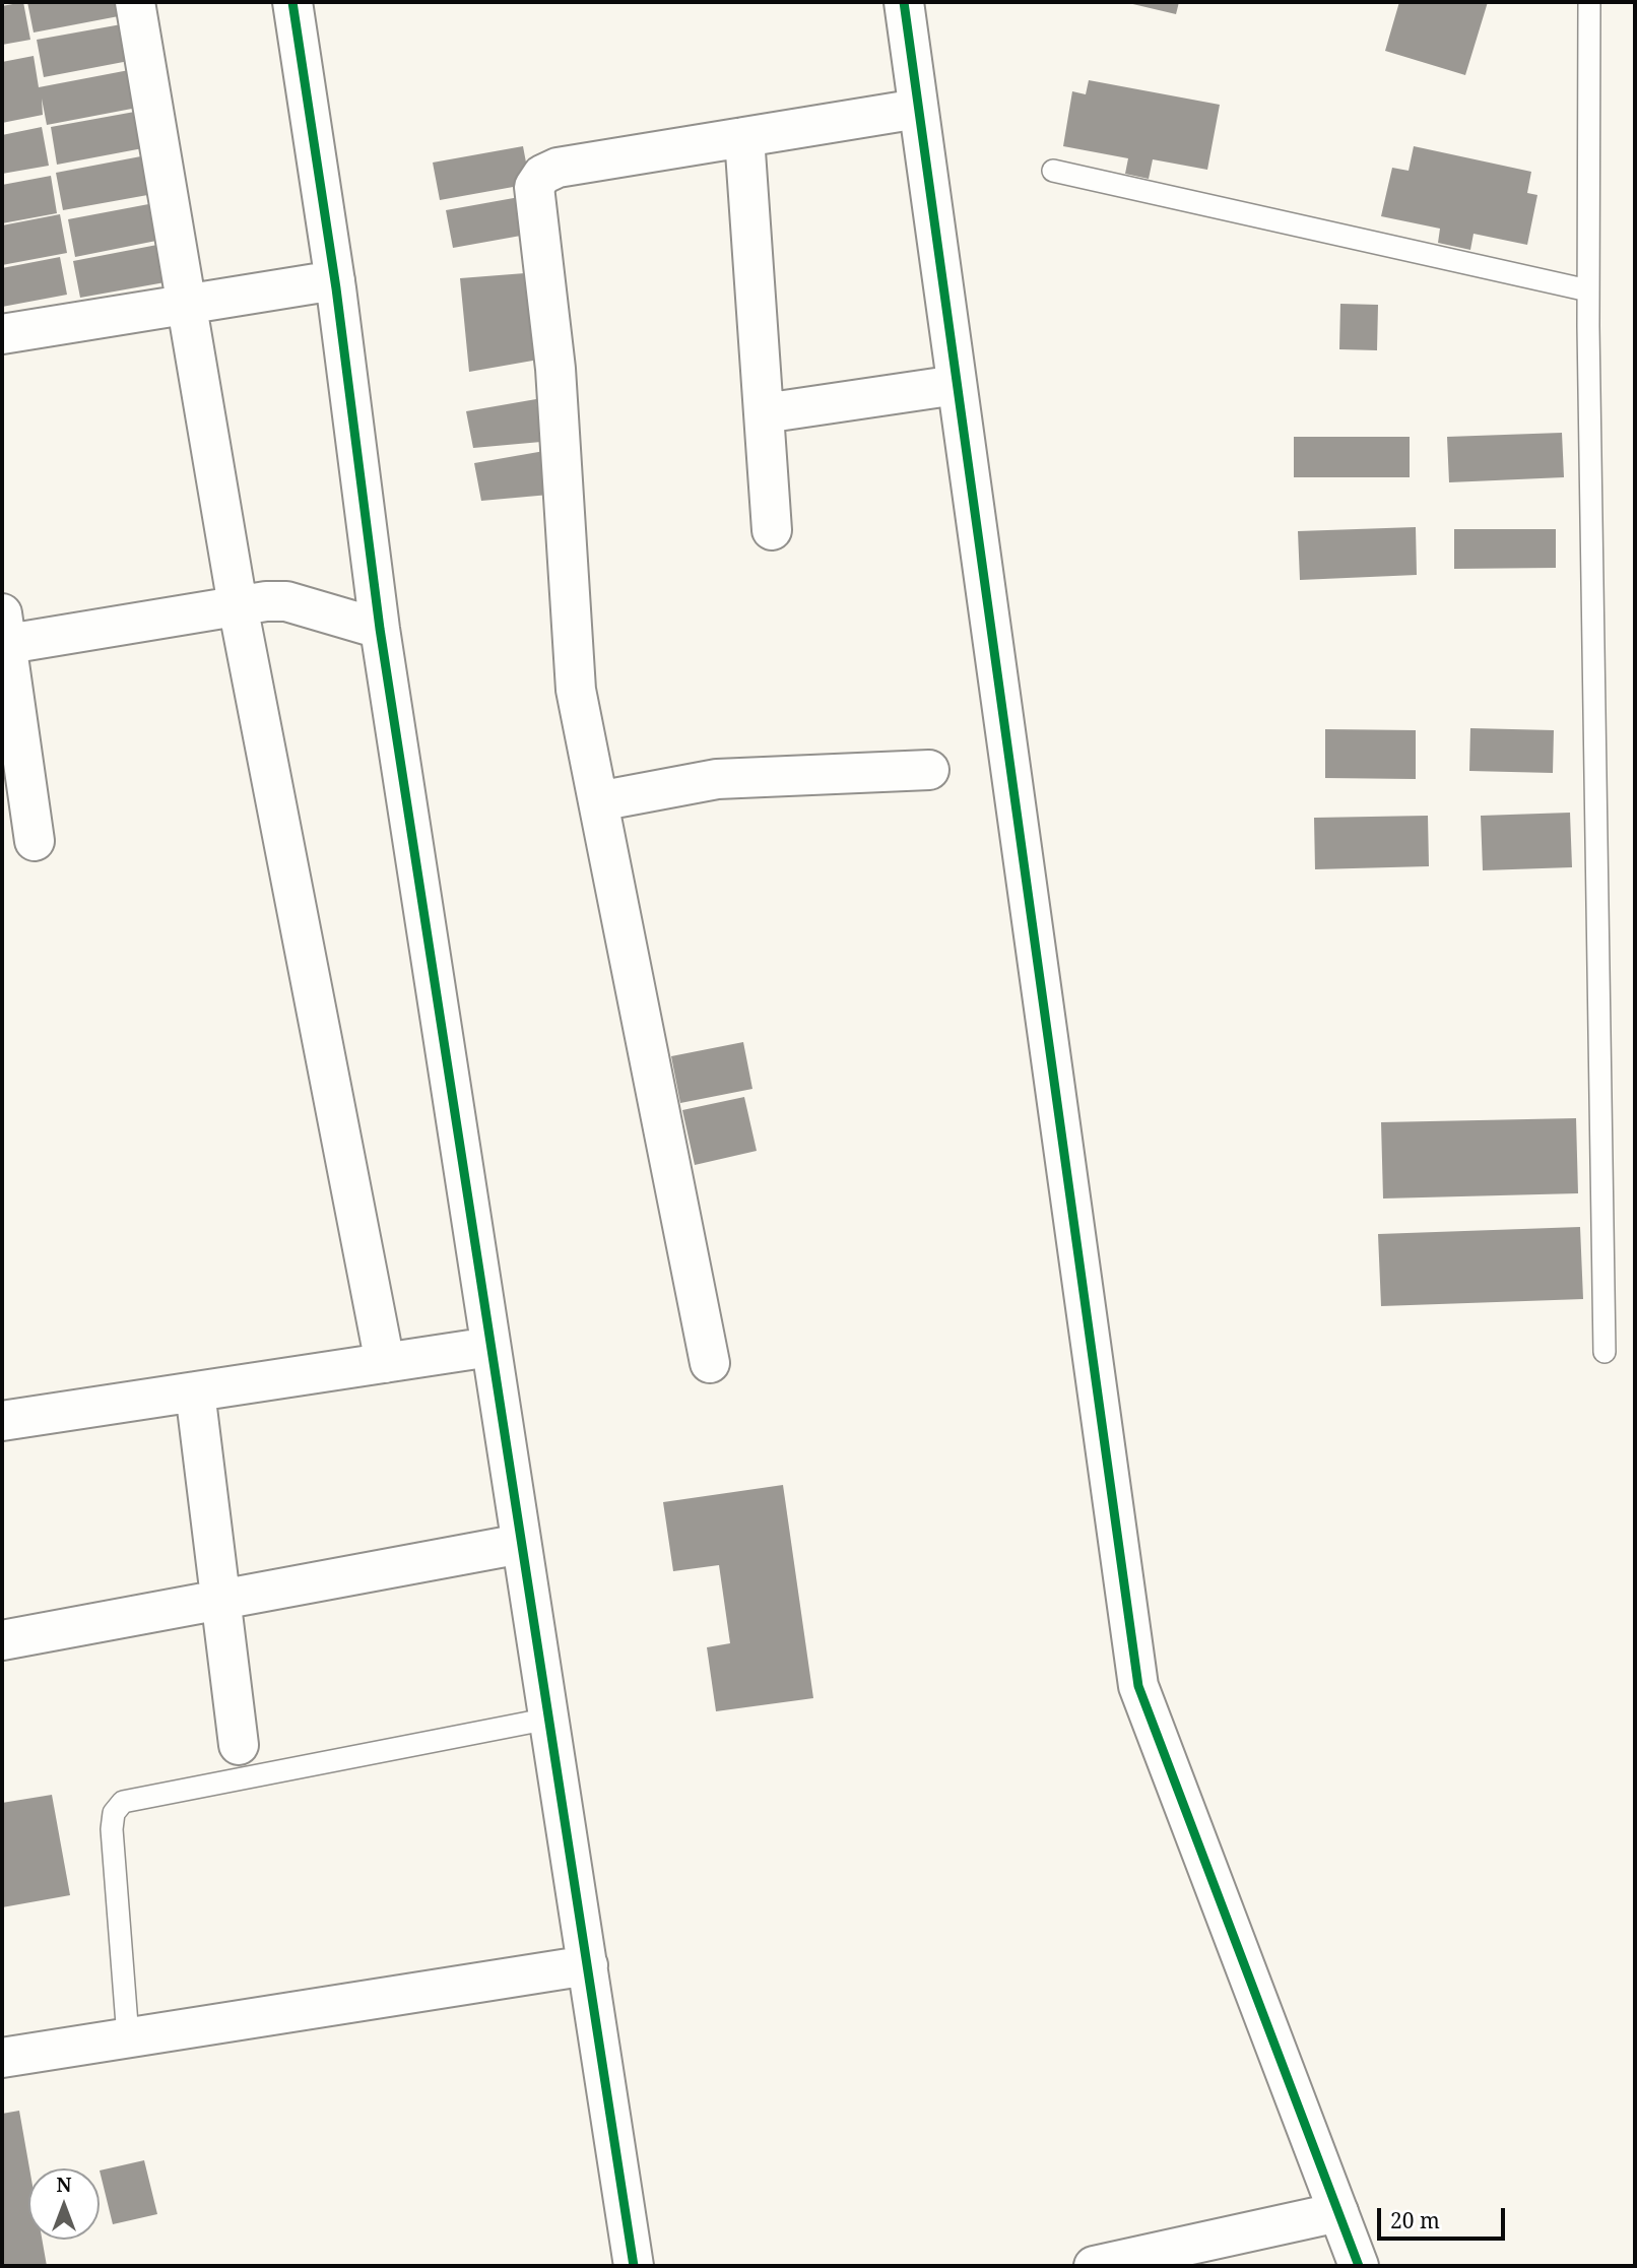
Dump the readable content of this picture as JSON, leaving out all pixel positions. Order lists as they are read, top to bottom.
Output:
{
  "scale_bar": "20 m",
  "north": "top"
}
